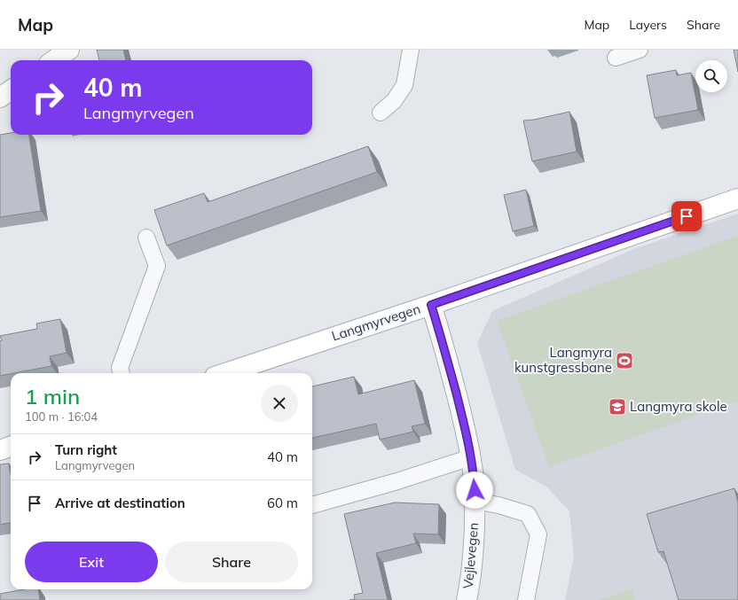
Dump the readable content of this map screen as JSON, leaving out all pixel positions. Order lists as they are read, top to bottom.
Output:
{
  "streets": {
    "main road": ["Langmyrvegen"],
    "street": ["Vejlevegen"]
  },
  "crossings": [
    ["Langmyrvegen", "Vejlevegen"]
  ],
  "places": {
    "sports": ["Langmyra kunstgressbane"],
    "school or university": ["Langmyra skole"]
  },
  "page": {
    "header": "Map",
    "nav": ["Map", "Layers", "Share"],
    "turn": ["40 m", "Langmyrvegen"],
    "heading": ["1 min", "100 m · 16:04"],
    "list": [
      {
        "name": "Turn right",
        "note": "Langmyrvegen",
        "value": "40 m"
      },
      {
        "name": "Arrive at destination",
        "value": "60 m"
      }
    ],
    "buttons": ["Exit", "Share"]
  }
}
